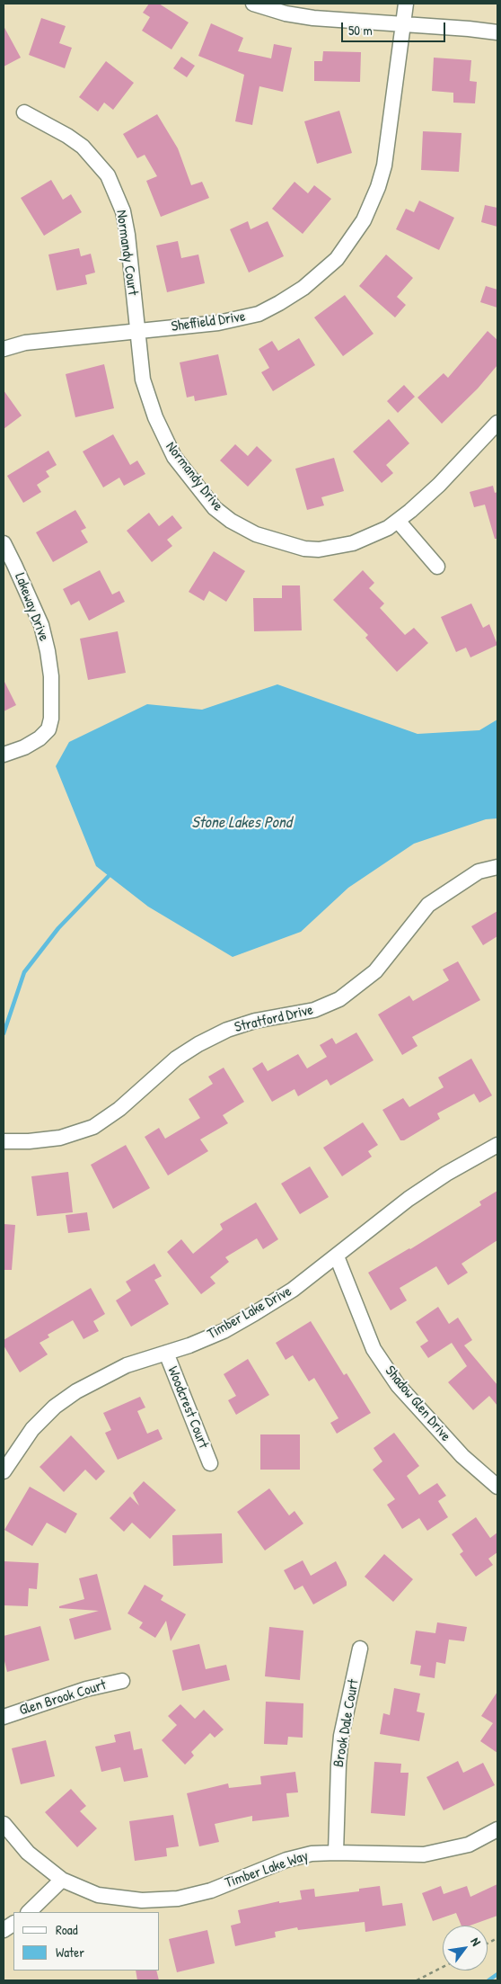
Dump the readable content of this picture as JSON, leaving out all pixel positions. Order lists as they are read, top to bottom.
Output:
{
  "streets": {
    "street": [
      "Normandy Court",
      "Sheffield Drive",
      "Normandy Drive",
      "Lakeway Drive",
      "Stratford Drive",
      "Timber Lake Drive",
      "Shadow Glen Drive",
      "Woodcrest Court",
      "Glen Brook Court",
      "Brook Dale Court",
      "Timber Lake Way"
    ]
  },
  "crossings": [
    ["Normandy Court", "Sheffield Drive"],
    ["Normandy Court", "Normandy Drive"],
    ["Sheffield Drive", "Normandy Drive"],
    ["Timber Lake Drive", "Shadow Glen Drive"],
    ["Timber Lake Drive", "Woodcrest Court"],
    ["Brook Dale Court", "Timber Lake Way"]
  ],
  "water": ["Stone Lakes Pond"],
  "legend": ["Road", "Water"],
  "scale_bar": "50 m",
  "north": "top right"
}
